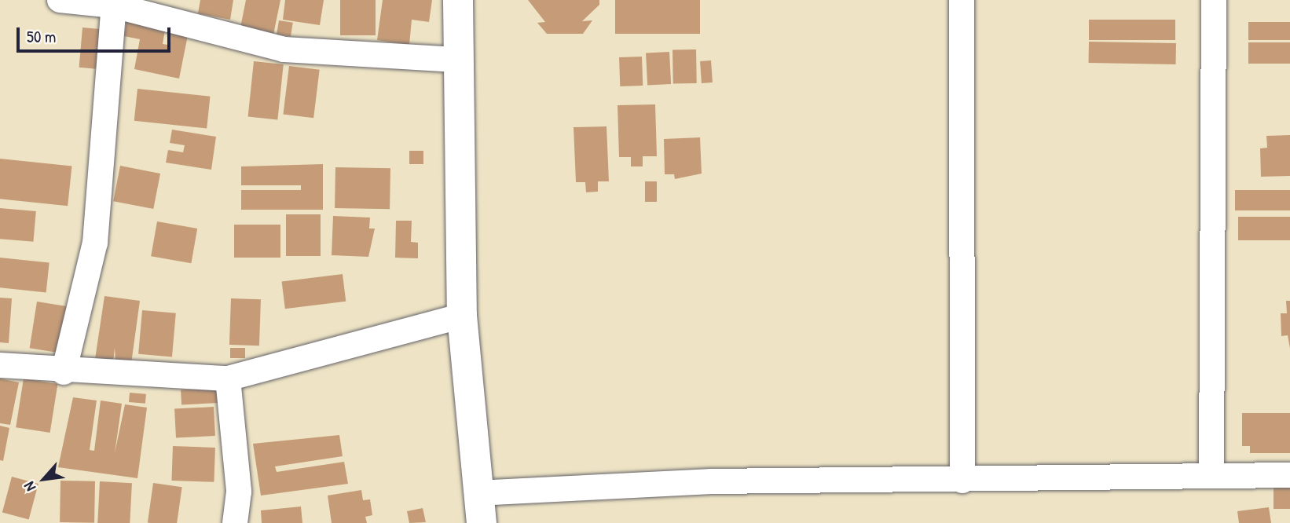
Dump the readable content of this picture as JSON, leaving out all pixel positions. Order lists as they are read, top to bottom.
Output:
{
  "scale_bar": "50 m",
  "north": "bottom left"
}
